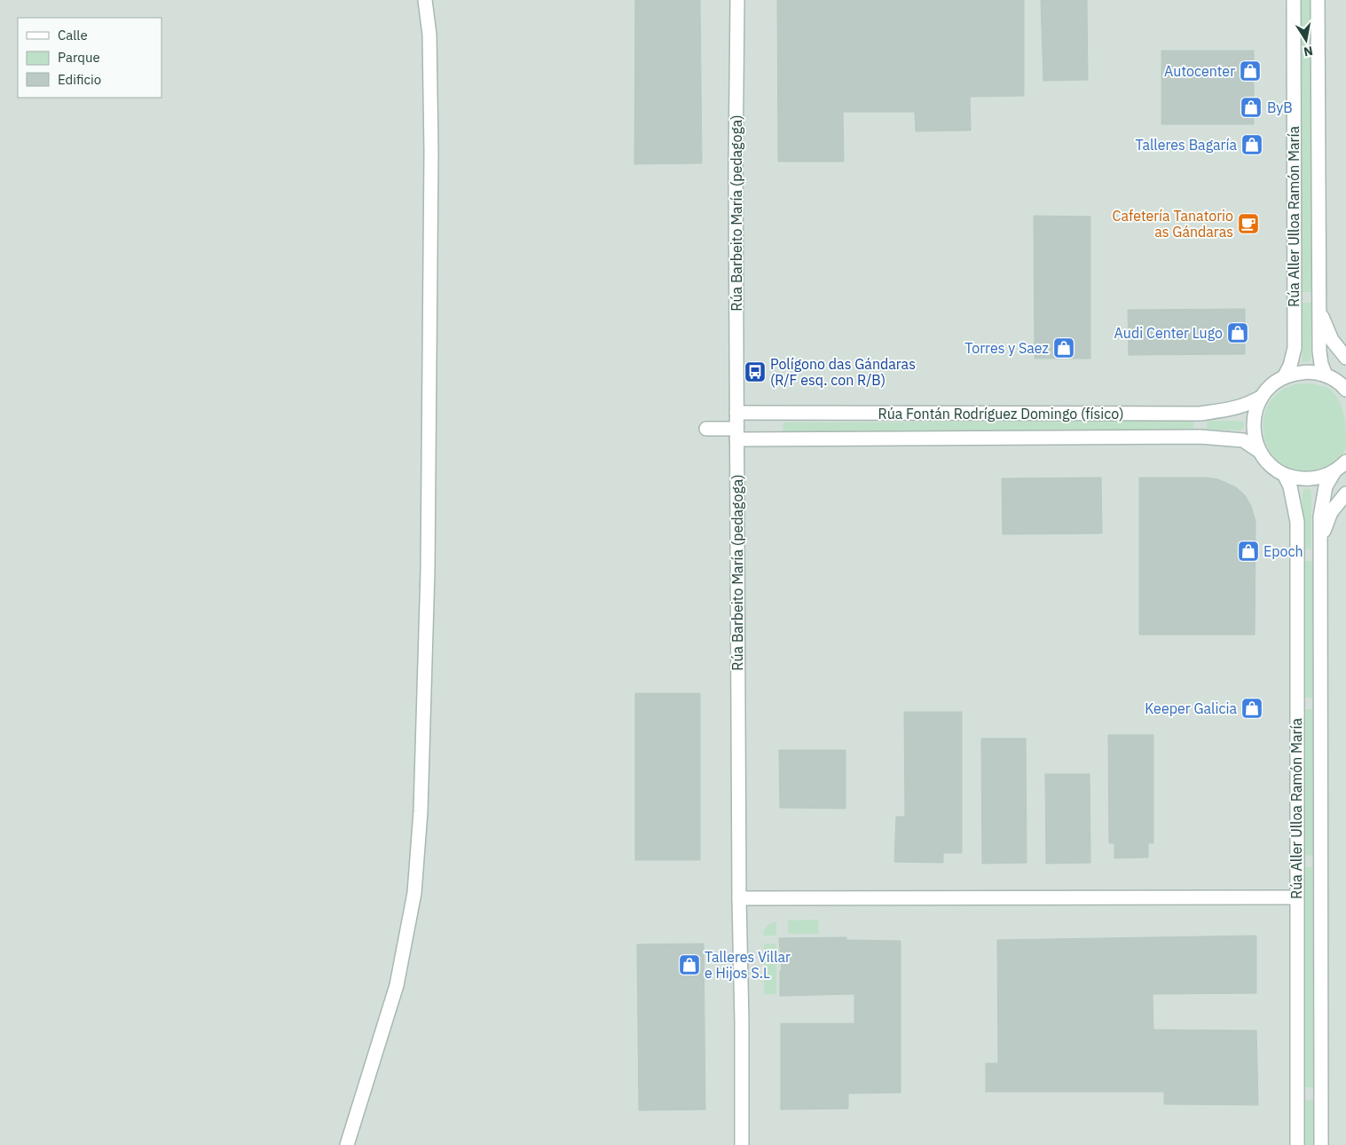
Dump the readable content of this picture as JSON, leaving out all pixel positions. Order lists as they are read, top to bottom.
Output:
{
  "streets": {
    "street": ["Rúa Barbeito María (pedagoga)", "Rúa Aller Ulloa Ramón María", "Rúa Fontán Rodríguez Domingo (físico)"]
  },
  "crossings": [
    ["Rúa Barbeito María (pedagoga)", "Rúa Fontán Rodríguez Domingo (físico)"],
    ["Rúa Aller Ulloa Ramón María", "Rúa Fontán Rodríguez Domingo (físico)"]
  ],
  "places": {
    "shop": [
      "Autocenter",
      "ByB",
      "Talleres Bagaría",
      "Audi Center Lugo",
      "Torres y Saez",
      "Epoch",
      "Keeper Galicia",
      "Talleres Villar e Hijos S.L"
    ],
    "cafe": ["Cafetería Tanatorio as Gándaras"],
    "bus stop": ["Polígono das Gándaras (R/F esq. con R/B)"]
  },
  "legend": ["Calle", "Parque", "Edificio"],
  "north": "bottom"
}
